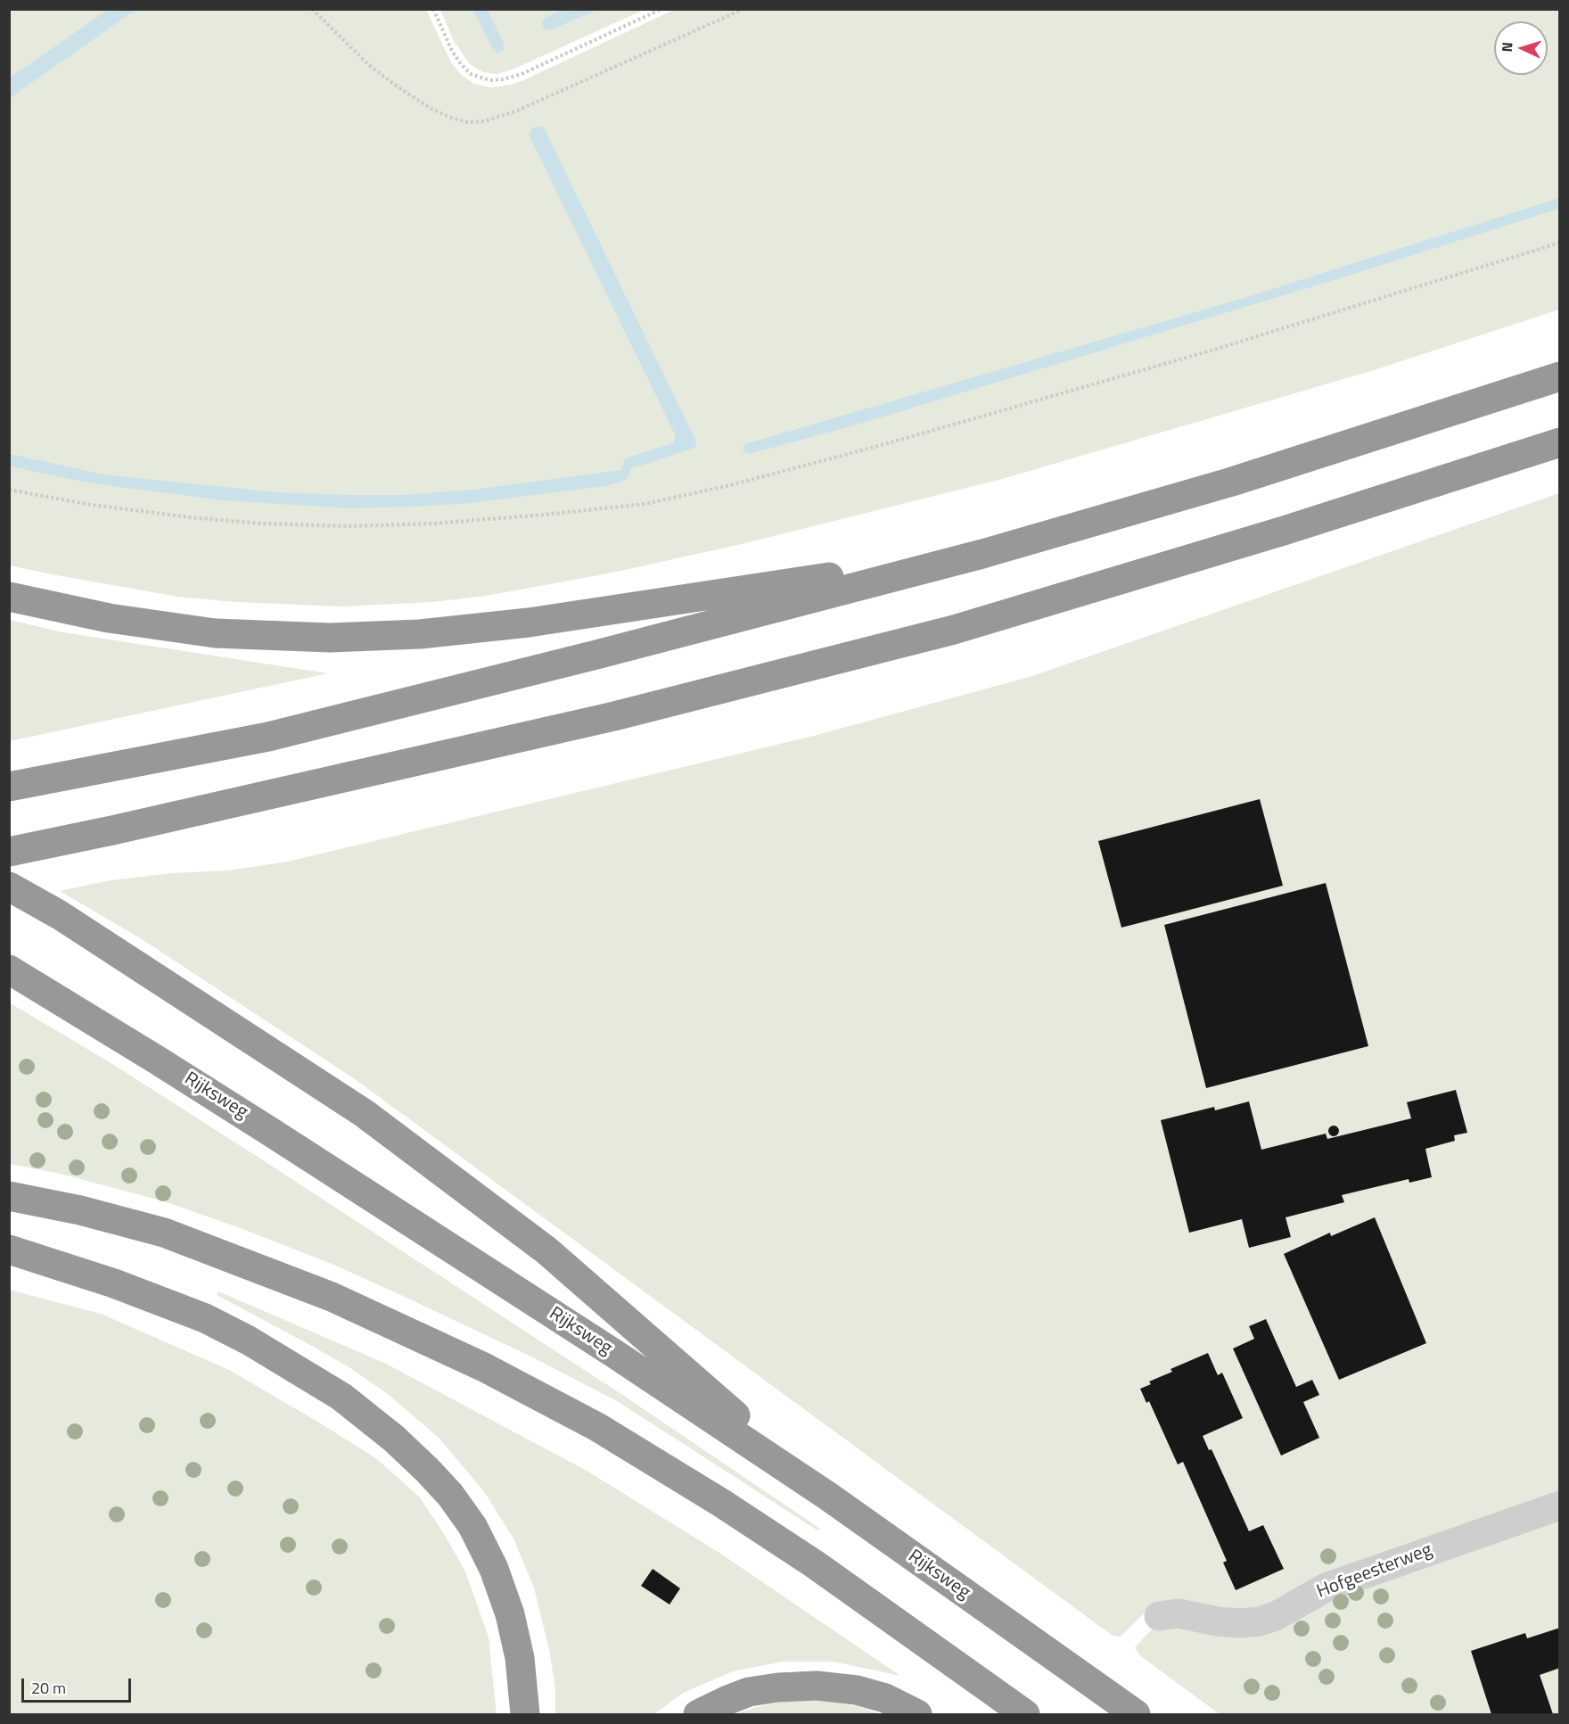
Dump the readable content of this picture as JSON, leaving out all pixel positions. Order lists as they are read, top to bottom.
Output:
{
  "streets": {
    "highway": ["Rijksweg"],
    "street": ["Hofgeesterweg"]
  },
  "scale_bar": "20 m",
  "north": "left"
}
